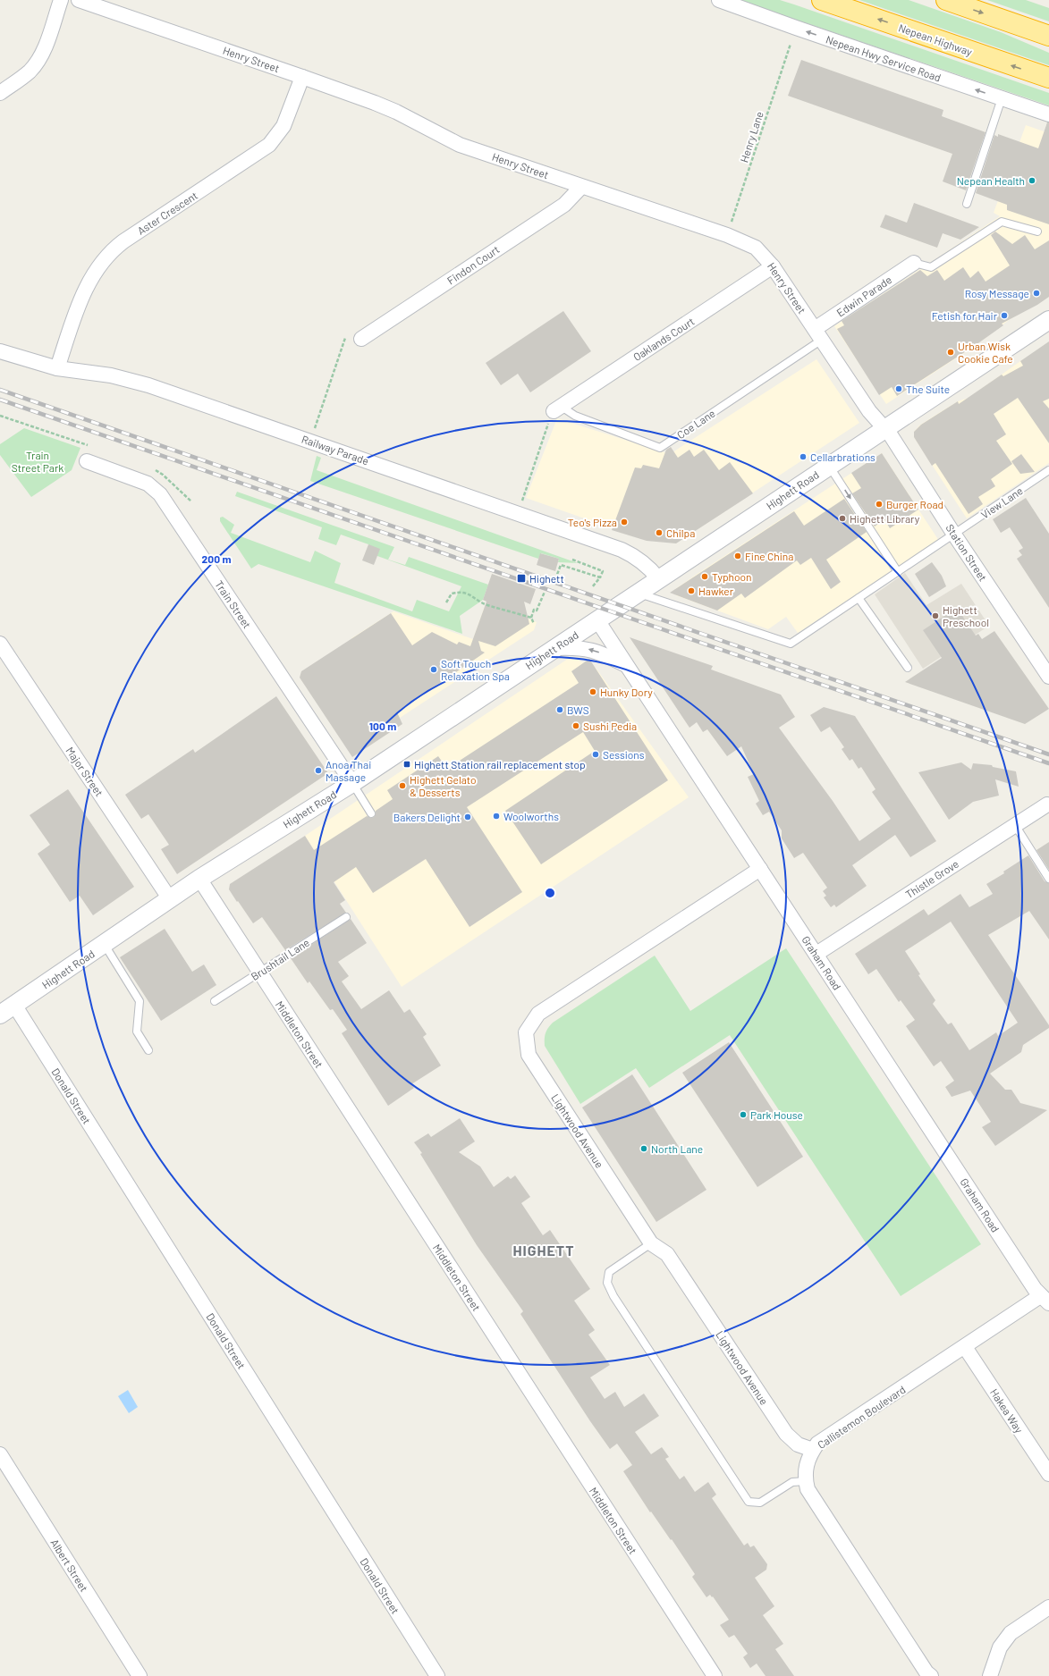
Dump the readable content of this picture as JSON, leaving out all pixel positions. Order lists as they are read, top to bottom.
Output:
{
  "streets": {
    "highway": ["Nepean Highway"],
    "street": [
      "Nepean Hwy Service Road",
      "Henry Street",
      "Aster Crescent",
      "Findon Court",
      "Edwin Parade",
      "Oaklands Court",
      "Railway Parade",
      "Highett Road",
      "Station Street",
      "Train Street",
      "Major Street",
      "Thistle Grove",
      "Graham Road",
      "Middleton Street",
      "Donald Street",
      "Lightwood Avenue",
      "Hakea Way",
      "Callistemon Boulevard",
      "Albert Street"
    ],
    "lane": ["Coe Lane", "View Lane", "Brushtail Lane"],
    "path": ["Henry Lane"]
  },
  "crossings": [
    ["Henry Street", "Henry Lane"],
    ["Henry Street", "Aster Crescent"],
    ["Henry Street", "Findon Court"],
    ["Henry Street", "Edwin Parade"],
    ["Henry Street", "Oaklands Court"],
    ["Henry Street", "Coe Lane"],
    ["Henry Street", "Highett Road"],
    ["Henry Street", "Station Street"],
    ["Aster Crescent", "Railway Parade"],
    ["Edwin Parade", "Coe Lane"],
    ["Oaklands Court", "Coe Lane"],
    ["Railway Parade", "Highett Road"],
    ["Highett Road", "View Lane"],
    ["Highett Road", "Station Street"],
    ["Highett Road", "Train Street"],
    ["Highett Road", "Major Street"],
    ["Highett Road", "Graham Road"],
    ["Highett Road", "Middleton Street"],
    ["Highett Road", "Donald Street"],
    ["View Lane", "Station Street"],
    ["Thistle Grove", "Graham Road"],
    ["Brushtail Lane", "Middleton Street"],
    ["Graham Road", "Lightwood Avenue"],
    ["Graham Road", "Callistemon Boulevard"],
    ["Lightwood Avenue", "Callistemon Boulevard"],
    ["Hakea Way", "Callistemon Boulevard"]
  ],
  "one_way": ["Nepean Hwy Service Road"],
  "districts": ["HIGHETT"],
  "parks": ["Train Street Park"],
  "places": {
    "other": [
      "Nepean Health",
      "Rosy Message",
      "Fetish for Hair",
      "Urban Wisk Cookie Cafe",
      "The Suite",
      "Cellarbrations",
      "Burger Road",
      "Highett Library",
      "Teo's Pizza",
      "Chilpa",
      "Fine China",
      "Typhoon",
      "Hawker",
      "Highett Preschool",
      "Soft Touch Relaxation Spa",
      "Hunky Dory",
      "BWS",
      "Sushi Pedia",
      "Sessions",
      "Anoa Thai Massage",
      "Highett Gelato & Desserts",
      "Woolworths",
      "Bakers Delight",
      "Park House",
      "North Lane"
    ],
    "transit": ["Highett", "Highett Station rail replacement stop"]
  },
  "rings": ["200 m", "100 m"]
}
